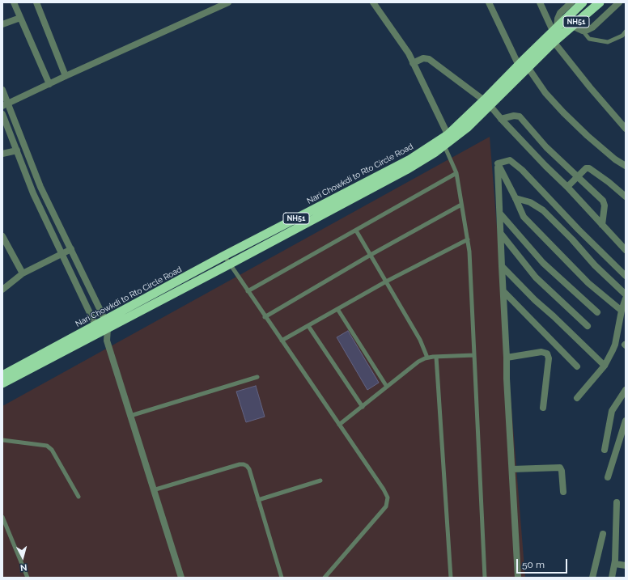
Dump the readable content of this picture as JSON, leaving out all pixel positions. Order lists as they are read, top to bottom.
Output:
{
  "streets": {
    "highway": ["NH51", "Nari Chowkdi to Rto Circle Road"]
  },
  "crossings": [
    ["NH51", "Nari Chowkdi to Rto Circle Road"]
  ],
  "scale_bar": "50 m",
  "north": "bottom"
}
